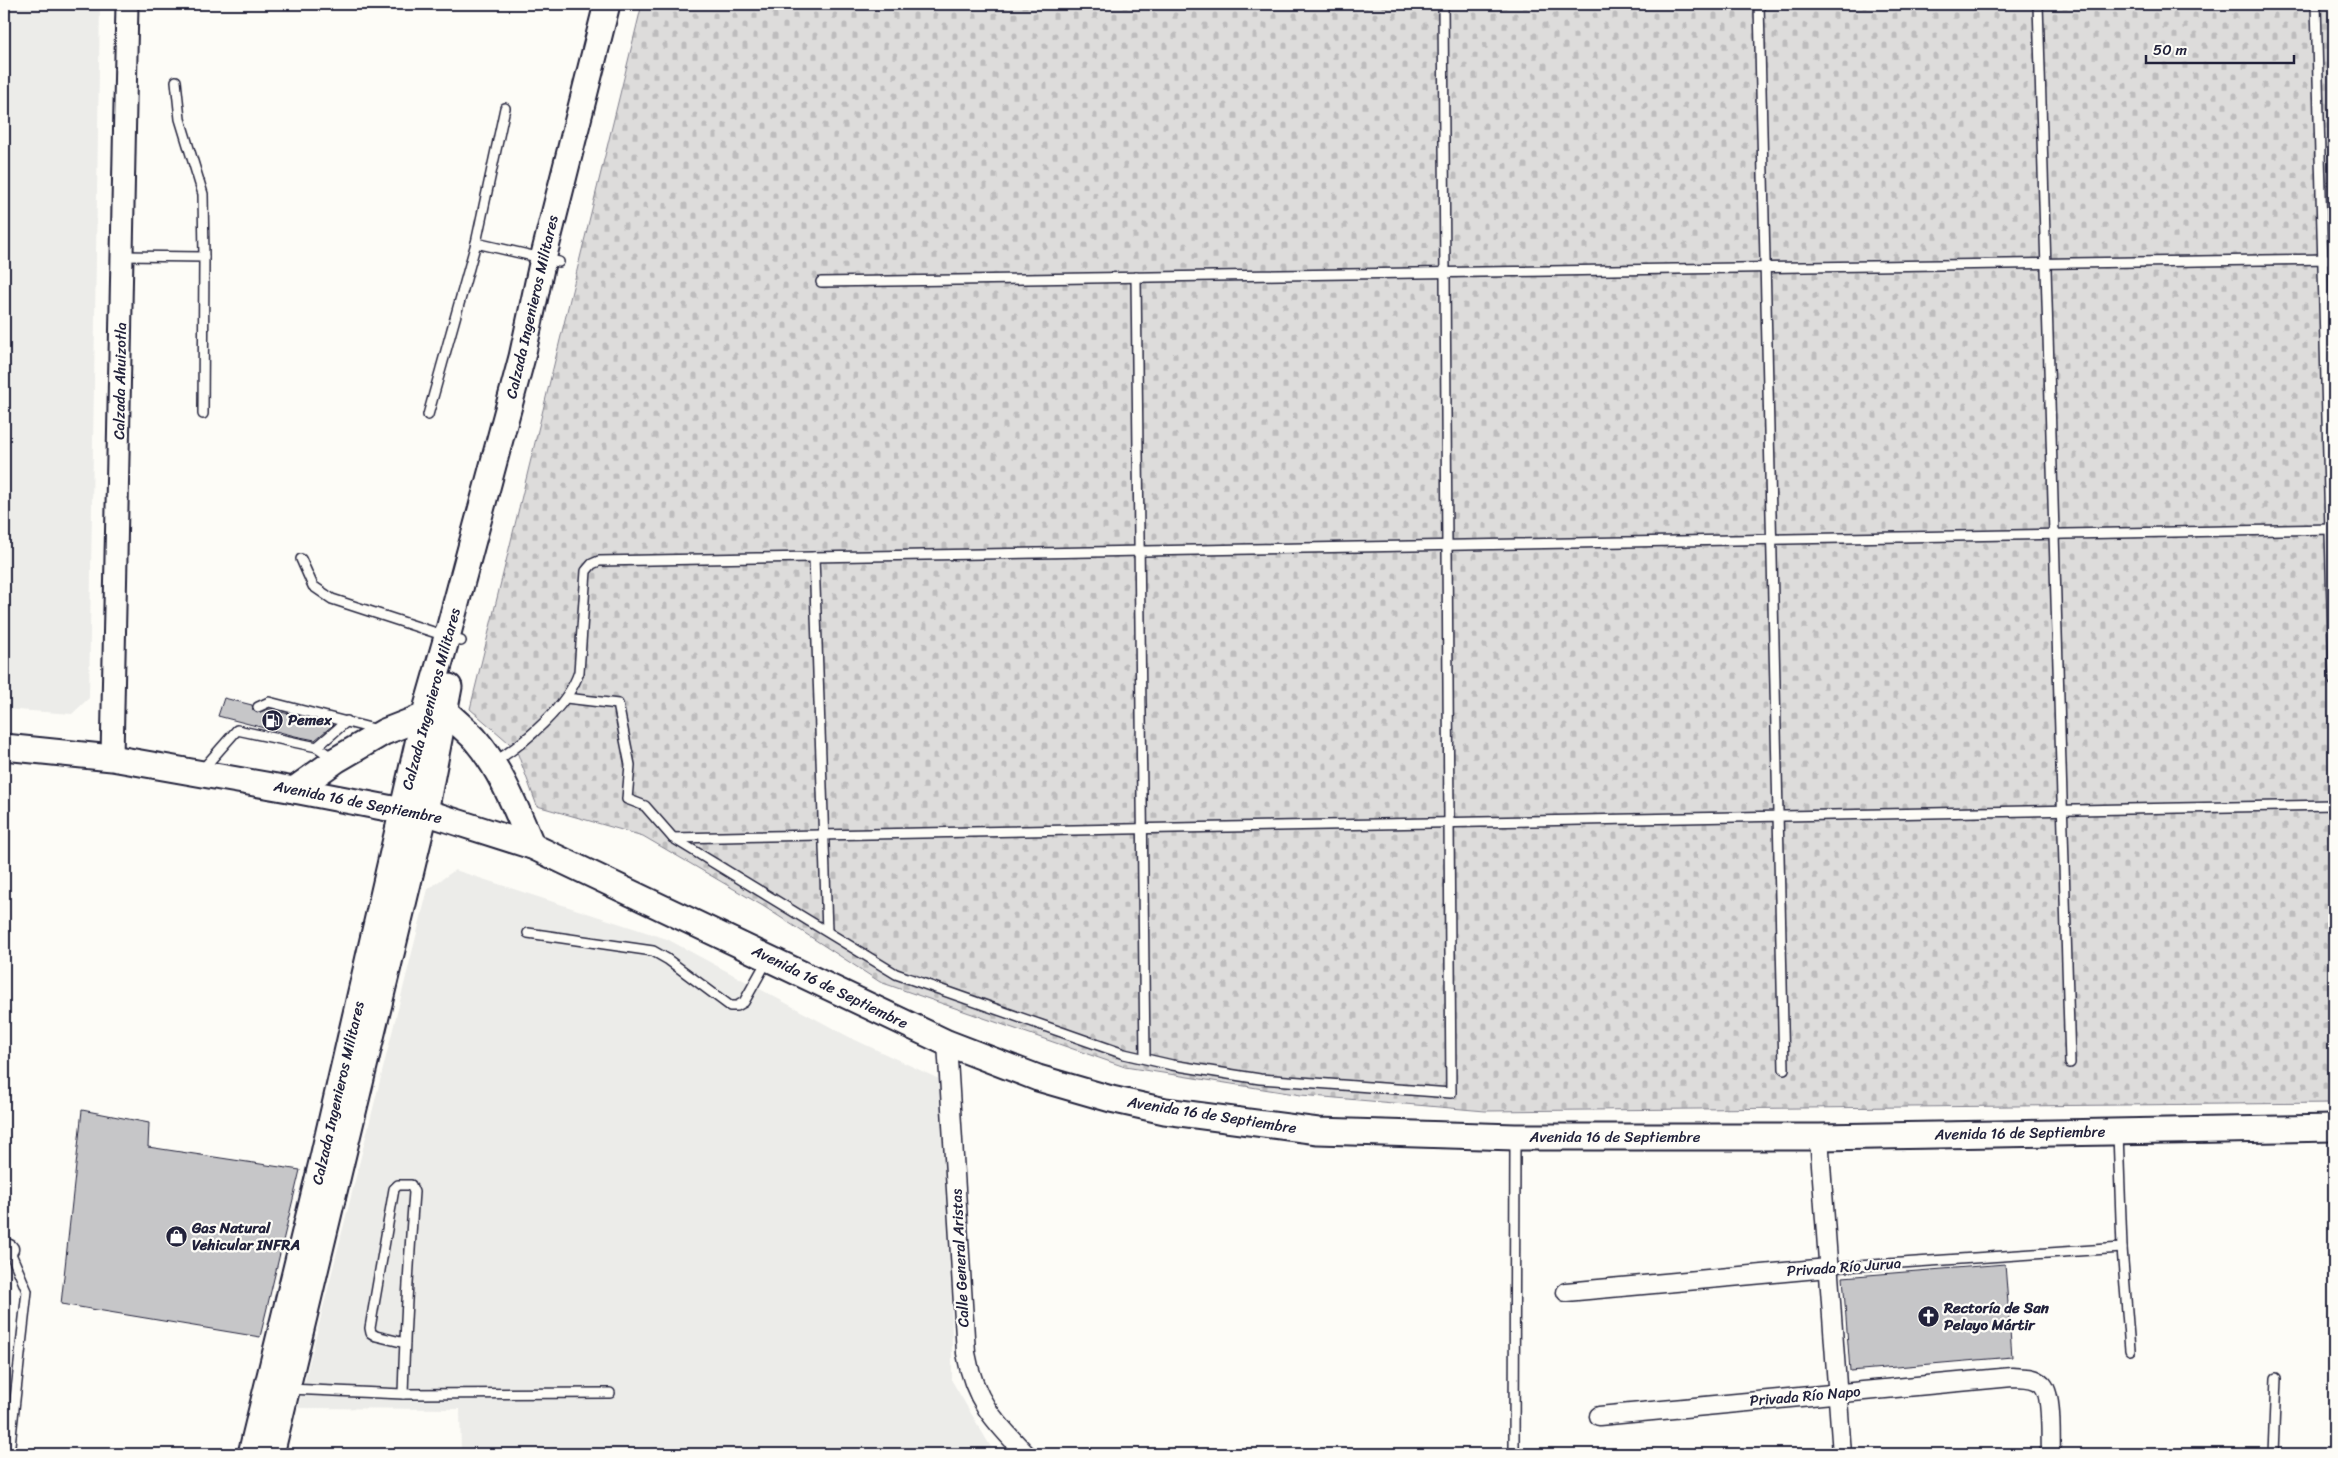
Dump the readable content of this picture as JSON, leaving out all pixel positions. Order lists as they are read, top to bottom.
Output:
{
  "streets": {
    "main road": ["Calzada Ingenieros Militares", "Avenida 16 de Septiembre"],
    "street": [
      "Calzada Ahuizotla",
      "Calle General Aristas",
      "Privada Río Jurua",
      "Privada Río Napo"
    ]
  },
  "crossings": [
    ["Calzada Ingenieros Militares", "Avenida 16 de Septiembre"],
    ["Calzada Ahuizotla", "Avenida 16 de Septiembre"],
    ["Avenida 16 de Septiembre", "Calle General Aristas"]
  ],
  "places": {
    "fuel station": ["Pemex"],
    "shop": ["Gas Natural Vehicular INFRA"],
    "church": ["Rectoría de San Pelayo Mártir"]
  },
  "scale_bar": "50 m"
}
